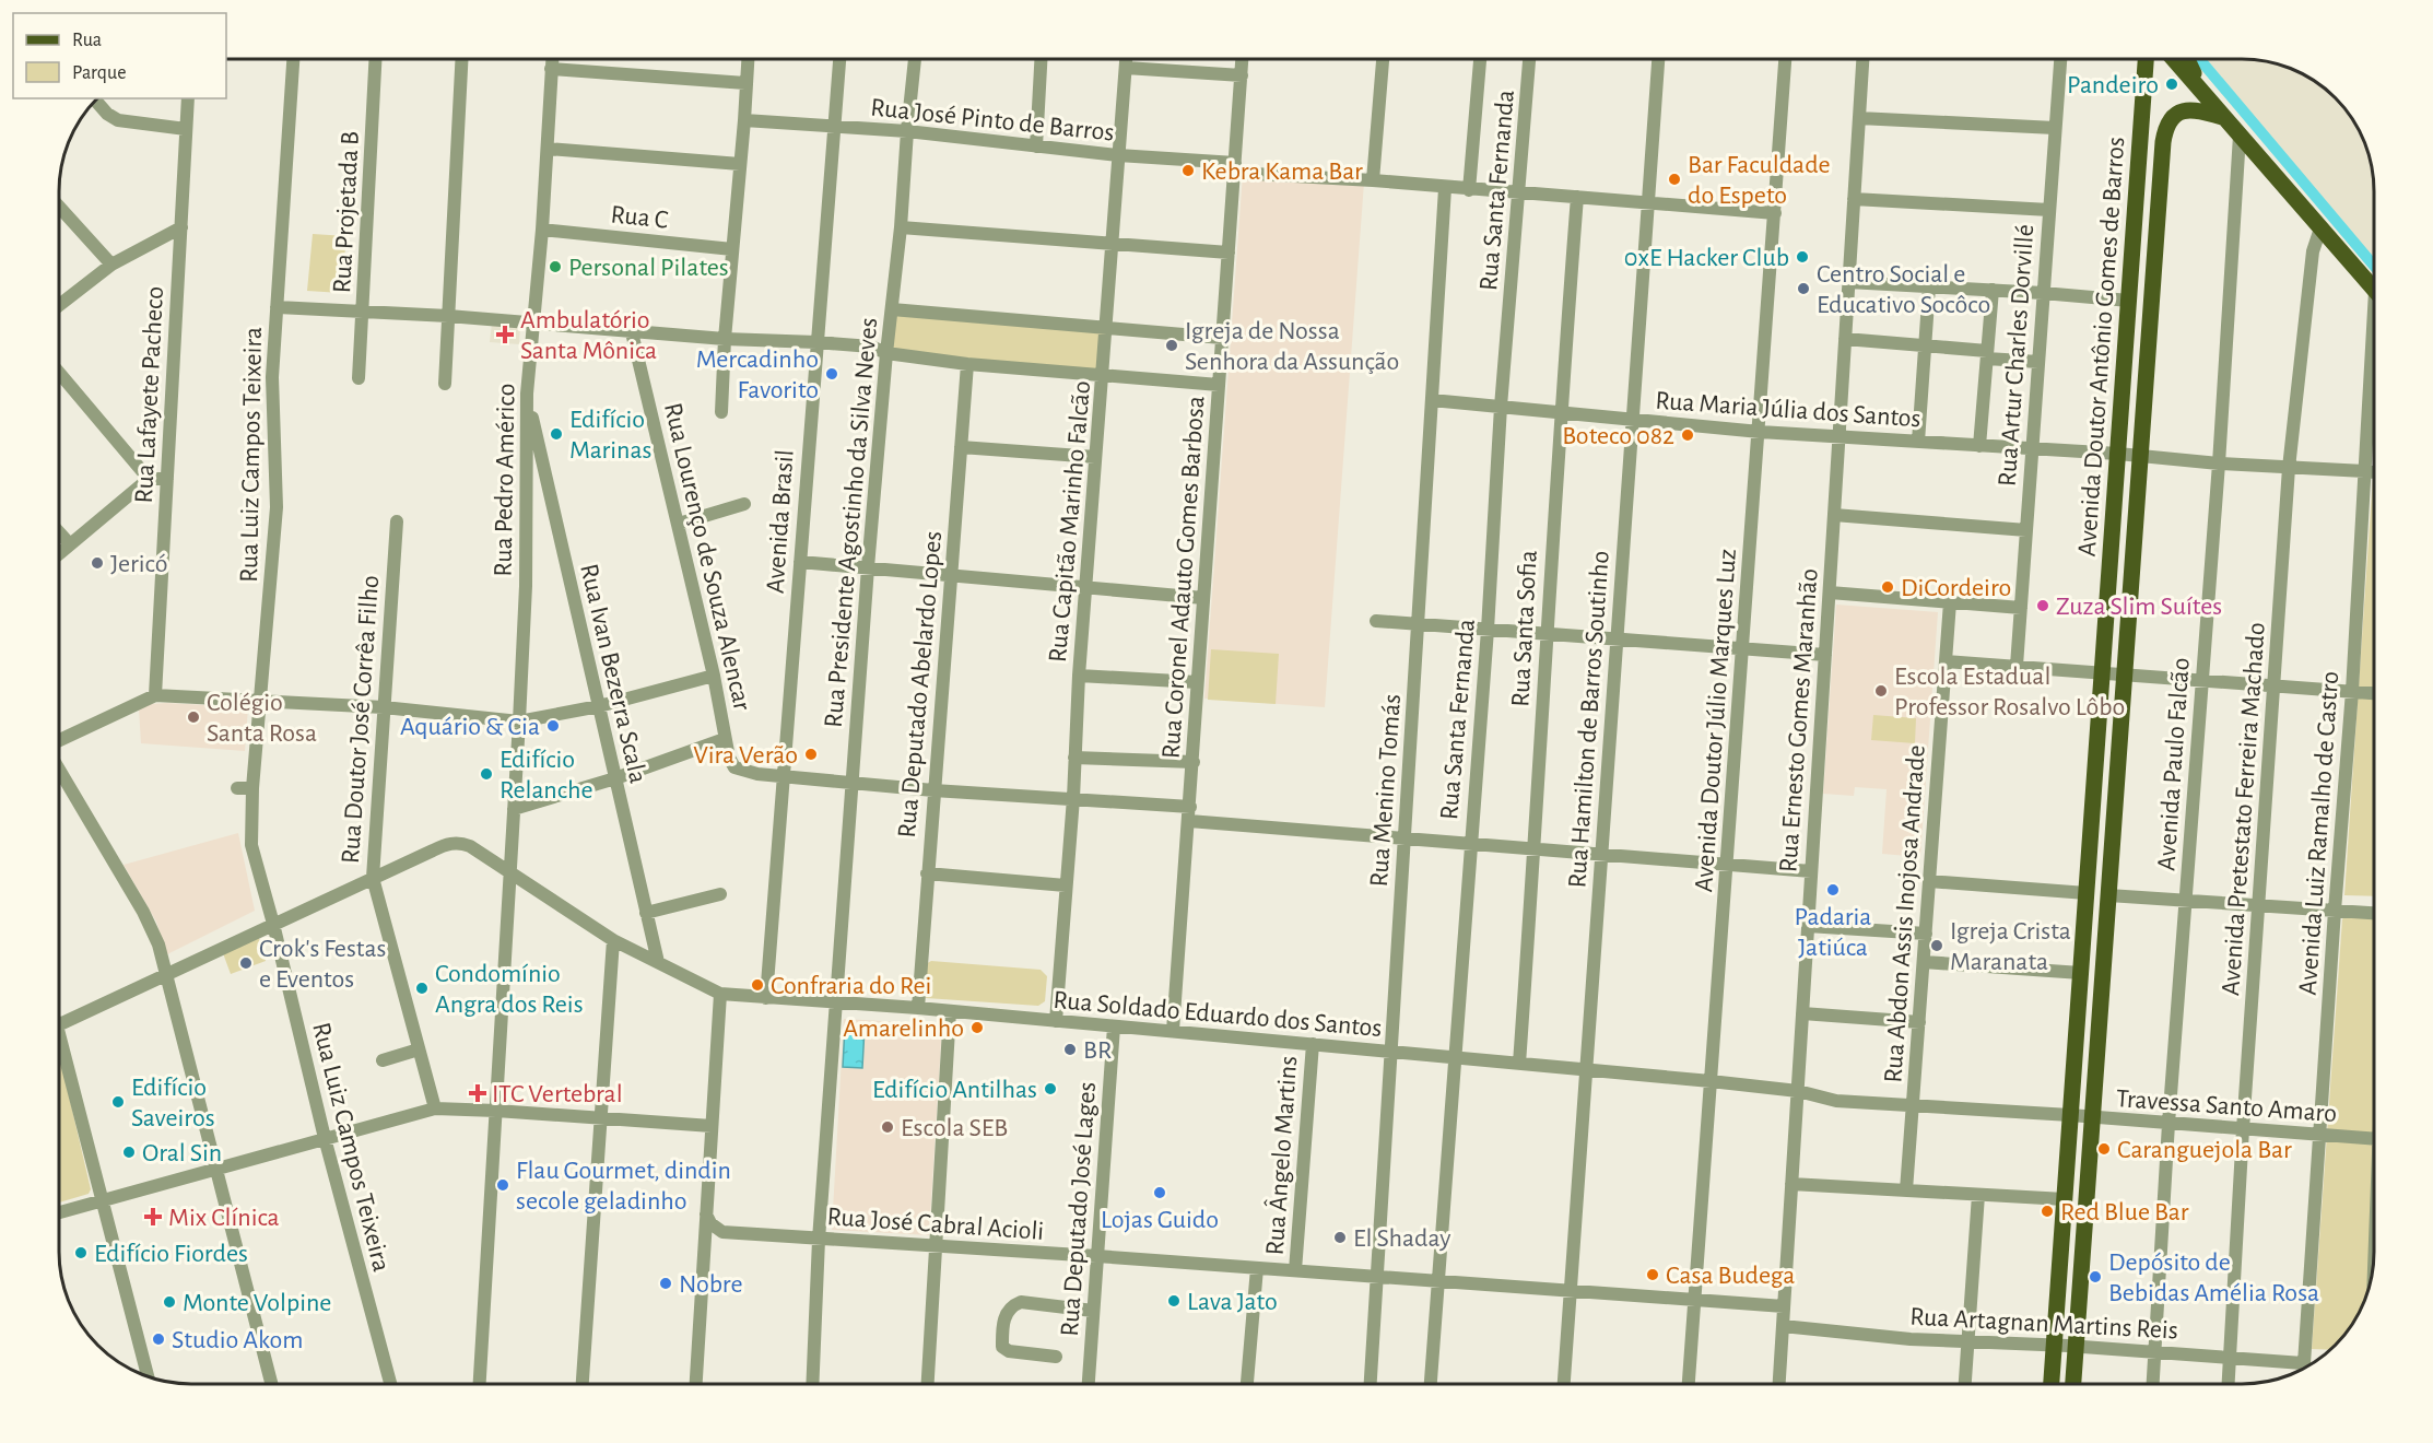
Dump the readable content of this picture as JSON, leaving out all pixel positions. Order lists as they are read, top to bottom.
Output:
{
  "streets": {
    "main road": ["Avenida Doutor Antônio Gomes de Barros"],
    "street": [
      "Rua José Pinto de Barros",
      "Rua Santa Fernanda",
      "Rua Projetada B",
      "Rua C",
      "Rua Artur Charles Dorvillé",
      "Rua Lafayete Pacheco",
      "Rua Maria Júlia dos Santos",
      "Rua Luiz Campos Teixeira",
      "Rua Pedro Américo",
      "Avenida Brasil",
      "Rua Capitão Marinho Falcão",
      "Rua Presidente Agostinho da Silva Neves",
      "Rua Lourenço de Souza Alencar",
      "Rua Coronel Adauto Gomes Barbosa",
      "Rua Santa Sofia",
      "Rua Ivan Bezerra Scala",
      "Rua Deputado Abelardo Lopes",
      "Rua Doutor José Corrêa Filho",
      "Rua Hamilton de Barros Soutinho",
      "Avenida Doutor Júlio Marques Luz",
      "Rua Ernesto Gomes Maranhão",
      "Avenida Paulo Falcão",
      "Rua Menino Tomás",
      "Avenida Pretestato Ferreira Machado",
      "Avenida Luiz Ramalho de Castro",
      "Rua Abdon Assis Inojosa Andrade",
      "Rua Soldado Eduardo dos Santos",
      "Travessa Santo Amaro",
      "Rua Ângelo Martins",
      "Rua Deputado José Lages",
      "Rua José Cabral Acioli",
      "Rua Artagnan Martins Reis"
    ]
  },
  "crossings": [
    ["Rua José Pinto de Barros", "Rua Santa Fernanda"],
    ["Rua José Pinto de Barros", "Avenida Brasil"],
    ["Rua José Pinto de Barros", "Rua Capitão Marinho Falcão"],
    ["Rua José Pinto de Barros", "Rua Presidente Agostinho da Silva Neves"],
    ["Rua José Pinto de Barros", "Rua Coronel Adauto Gomes Barbosa"],
    ["Rua José Pinto de Barros", "Rua Santa Sofia"],
    ["Rua José Pinto de Barros", "Rua Hamilton de Barros Soutinho"],
    ["Rua José Pinto de Barros", "Avenida Doutor Júlio Marques Luz"],
    ["Rua José Pinto de Barros", "Rua Menino Tomás"],
    ["Rua Santa Fernanda", "Rua Maria Júlia dos Santos"],
    ["Rua Santa Fernanda", "Rua Soldado Eduardo dos Santos"],
    ["Rua Santa Fernanda", "Rua José Cabral Acioli"],
    ["Rua C", "Rua Pedro Américo"],
    ["Avenida Doutor Antônio Gomes de Barros", "Rua Maria Júlia dos Santos"],
    ["Avenida Doutor Antônio Gomes de Barros", "Travessa Santo Amaro"],
    ["Avenida Doutor Antônio Gomes de Barros", "Rua Artagnan Martins Reis"],
    ["Rua Artur Charles Dorvillé", "Rua Maria Júlia dos Santos"],
    ["Rua Maria Júlia dos Santos", "Rua Santa Sofia"],
    ["Rua Maria Júlia dos Santos", "Rua Hamilton de Barros Soutinho"],
    ["Rua Maria Júlia dos Santos", "Avenida Doutor Júlio Marques Luz"],
    ["Rua Maria Júlia dos Santos", "Rua Ernesto Gomes Maranhão"],
    ["Rua Maria Júlia dos Santos", "Avenida Paulo Falcão"],
    ["Rua Maria Júlia dos Santos", "Rua Menino Tomás"],
    ["Rua Maria Júlia dos Santos", "Avenida Pretestato Ferreira Machado"],
    ["Rua Maria Júlia dos Santos", "Avenida Luiz Ramalho de Castro"],
    ["Rua Pedro Américo", "Rua Ivan Bezerra Scala"],
    ["Avenida Brasil", "Rua Lourenço de Souza Alencar"],
    ["Avenida Brasil", "Rua Soldado Eduardo dos Santos"],
    ["Rua Capitão Marinho Falcão", "Rua Soldado Eduardo dos Santos"],
    ["Rua Presidente Agostinho da Silva Neves", "Rua Soldado Eduardo dos Santos"],
    ["Rua Presidente Agostinho da Silva Neves", "Rua José Cabral Acioli"],
    ["Rua Coronel Adauto Gomes Barbosa", "Rua Soldado Eduardo dos Santos"],
    ["Rua Santa Sofia", "Rua Soldado Eduardo dos Santos"],
    ["Rua Deputado Abelardo Lopes", "Rua Soldado Eduardo dos Santos"],
    ["Rua Hamilton de Barros Soutinho", "Rua Soldado Eduardo dos Santos"],
    ["Rua Hamilton de Barros Soutinho", "Rua José Cabral Acioli"],
    ["Avenida Doutor Júlio Marques Luz", "Rua Soldado Eduardo dos Santos"],
    ["Avenida Doutor Júlio Marques Luz", "Rua José Cabral Acioli"],
    ["Rua Ernesto Gomes Maranhão", "Rua Soldado Eduardo dos Santos"],
    ["Rua Ernesto Gomes Maranhão", "Rua Artagnan Martins Reis"],
    ["Avenida Paulo Falcão", "Travessa Santo Amaro"],
    ["Avenida Paulo Falcão", "Rua Artagnan Martins Reis"],
    ["Rua Menino Tomás", "Rua Soldado Eduardo dos Santos"],
    ["Rua Menino Tomás", "Rua José Cabral Acioli"],
    ["Avenida Pretestato Ferreira Machado", "Travessa Santo Amaro"],
    ["Avenida Pretestato Ferreira Machado", "Rua Artagnan Martins Reis"],
    ["Avenida Luiz Ramalho de Castro", "Travessa Santo Amaro"],
    ["Avenida Luiz Ramalho de Castro", "Rua Artagnan Martins Reis"],
    ["Rua Abdon Assis Inojosa Andrade", "Rua Soldado Eduardo dos Santos"],
    ["Rua Abdon Assis Inojosa Andrade", "Travessa Santo Amaro"],
    ["Rua Soldado Eduardo dos Santos", "Travessa Santo Amaro"],
    ["Rua Soldado Eduardo dos Santos", "Rua Ângelo Martins"],
    ["Rua Soldado Eduardo dos Santos", "Rua Deputado José Lages"],
    ["Rua Ângelo Martins", "Rua José Cabral Acioli"],
    ["Rua Deputado José Lages", "Rua José Cabral Acioli"]
  ],
  "places": {
    "other": [
      "Pandeiro",
      "Kebra Kama Bar",
      "Bar Faculdade do Espeto",
      "0xE Hacker Club",
      "Personal Pilates",
      "Centro Social e Educativo Socôco",
      "Igreja de Nossa Senhora da Assunção",
      "Mercadinho Favorito",
      "Edifício Marinas",
      "Boteco 082",
      "Jericó",
      "DiCordeiro",
      "Zuza Slim Suítes",
      "Escola Estadual Professor Rosalvo Lôbo",
      "Colégio Santa Rosa",
      "Aquário & Cia",
      "Vira Verão",
      "Edifício Relanche",
      "Padaria Jatiúca",
      "Igreja Crista Maranata",
      "Crok's Festas e Eventos",
      "Confraria do Rei",
      "Condomínio Angra dos Reis",
      "Amarelinho",
      "BR",
      "Edifício Antilhas",
      "Edifício Saveiros",
      "Escola SEB",
      "Caranguejola Bar",
      "Oral Sin",
      "Flau Gourmet, dindin secole geladinho",
      "Lojas Guido",
      "Red Blue Bar",
      "El Shaday",
      "Edifício Fiordes",
      "Casa Budega",
      "Depósito de Bebidas Amélia Rosa",
      "Nobre",
      "Lava Jato",
      "Monte Volpine",
      "Studio Akom"
    ],
    "health": ["Ambulatório Santa Mônica", "ITC Vertebral", "Mix Clínica"]
  },
  "legend": ["Rua", "Parque"]
}
